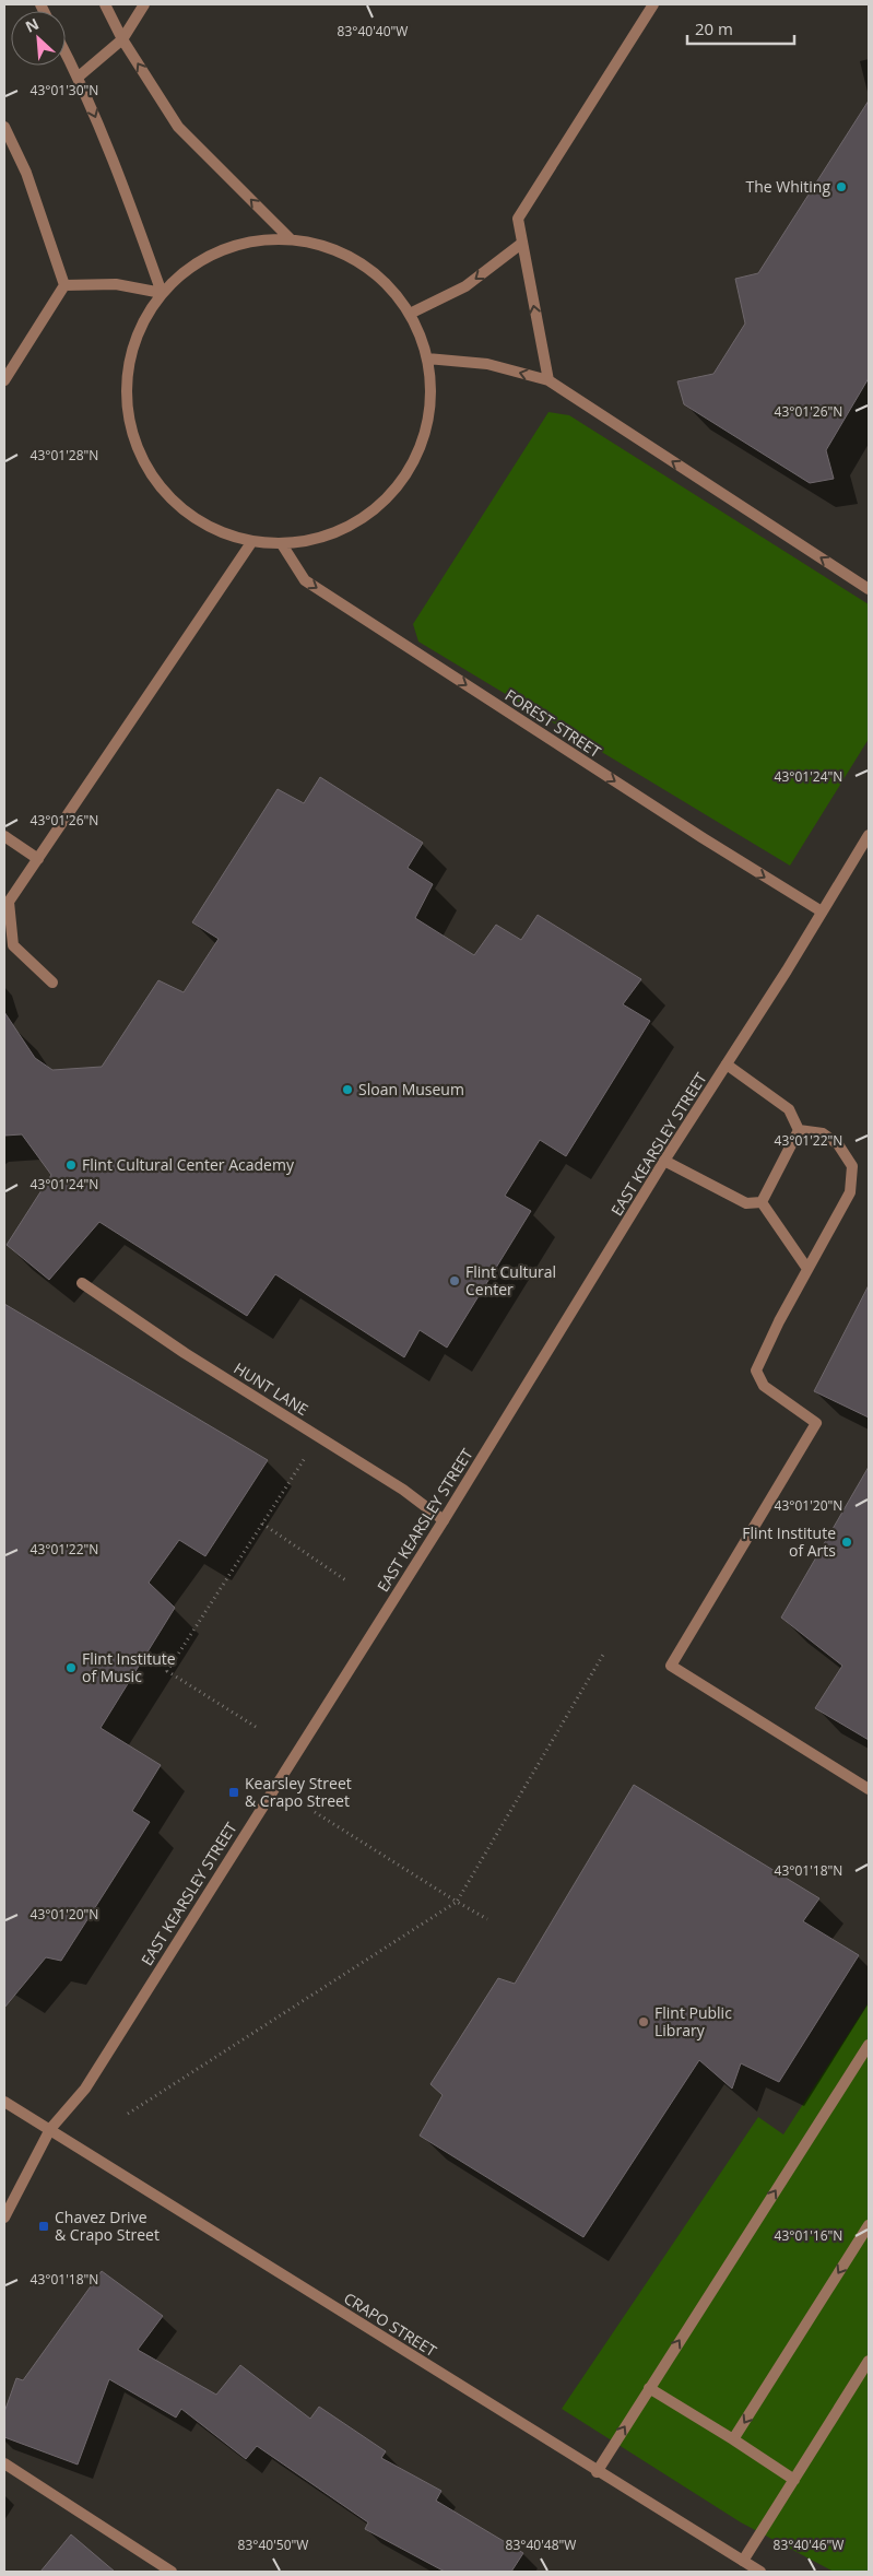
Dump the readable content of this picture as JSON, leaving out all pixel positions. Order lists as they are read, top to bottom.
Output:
{
  "streets": {
    "street": [
      "FOREST STREET",
      "EAST KEARSLEY STREET",
      "HUNT LANE",
      "CRAPO STREET"
    ]
  },
  "crossings": [
    ["FOREST STREET", "EAST KEARSLEY STREET"],
    ["EAST KEARSLEY STREET", "HUNT LANE"],
    ["EAST KEARSLEY STREET", "CRAPO STREET"]
  ],
  "one_way": ["FOREST STREET"],
  "places": {
    "other": [
      "The Whiting",
      "Sloan Museum",
      "Flint Cultural Center Academy",
      "Flint Cultural Center",
      "Flint Institute of Arts",
      "Flint Institute of Music",
      "Flint Public Library"
    ],
    "transit": ["Kearsley Street & Crapo Street", "Chavez Drive & Crapo Street"]
  },
  "scale_bar": "20 m",
  "north": "top left",
  "coordinates": [
    "83°40'40\"W",
    "43°01'30\"N",
    "43°01'26\"N",
    "43°01'28\"N",
    "43°01'24\"N",
    "43°01'22\"N",
    "43°01'20\"N",
    "43°01'18\"N",
    "43°01'16\"N",
    "83°40'50\"W",
    "83°40'48\"W",
    "83°40'46\"W"
  ]
}
